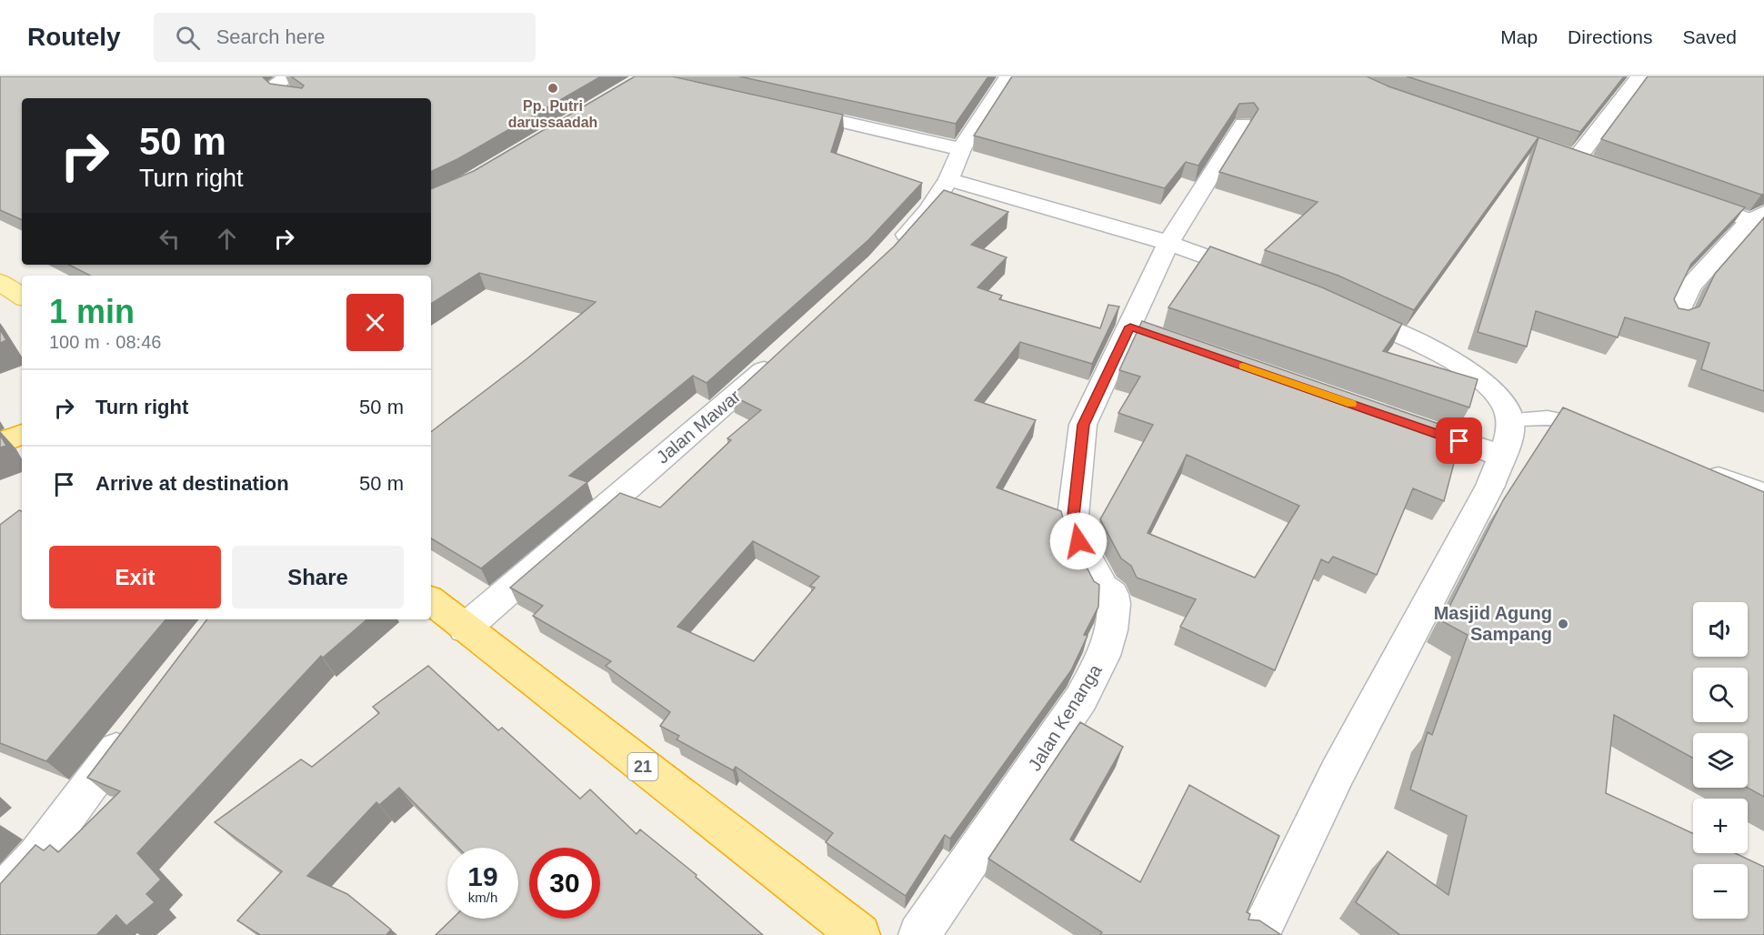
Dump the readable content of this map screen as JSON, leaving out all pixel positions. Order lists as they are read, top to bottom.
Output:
{
  "streets": {
    "highway": ["21"],
    "street": ["Jalan Mawar", "Jalan Kenanga"]
  },
  "crossings": [
    ["Jalan Mawar", "21"]
  ],
  "places": ["Pp. Putri darussaadah", "Masjid Agung Sampang"],
  "page": {
    "header": "Routely",
    "search": "Search here",
    "nav": ["Map", "Directions", "Saved"],
    "turn": ["50 m", "Turn right"],
    "heading": ["1 min", "100 m · 08:46"],
    "list": [
      {
        "name": "Turn right",
        "value": "50 m"
      },
      {
        "name": "Arrive at destination",
        "value": "50 m"
      }
    ],
    "buttons": ["Exit", "Share"],
    "map_buttons": ["+", "−"],
    "speed": "19 km/h",
    "limit": "30"
  }
}
